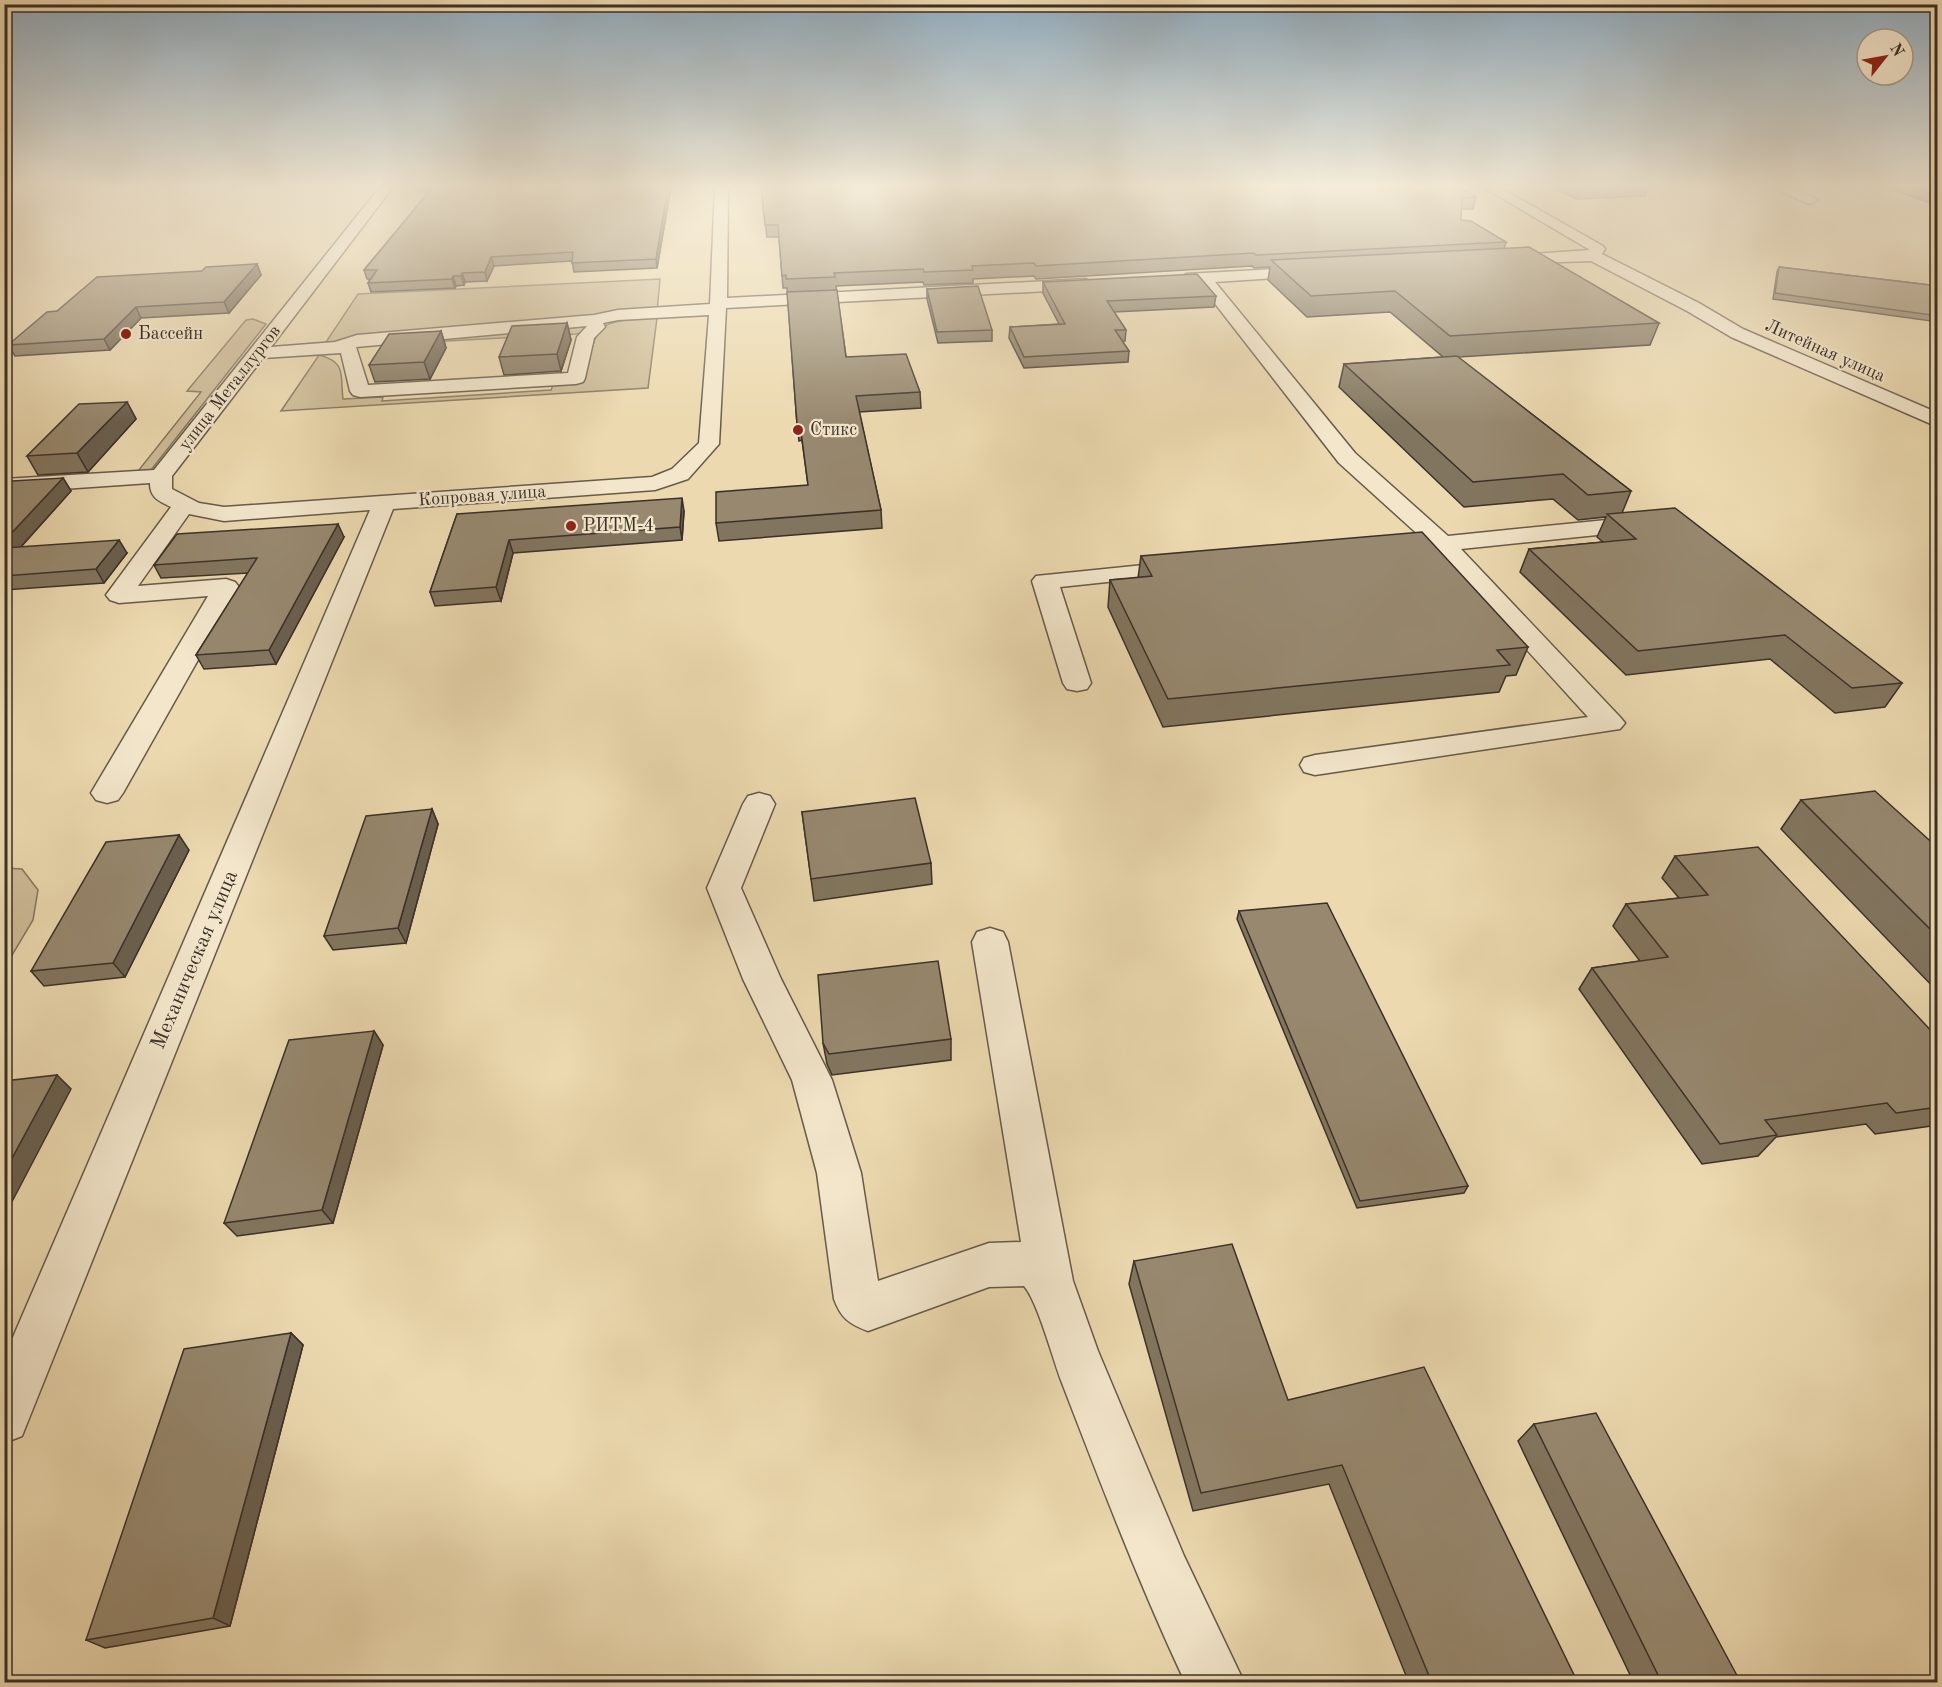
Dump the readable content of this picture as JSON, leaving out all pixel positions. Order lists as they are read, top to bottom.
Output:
{
  "streets": {
    "street": [
      "Литейная улица",
      "улица Металлургов",
      "Копровая улица",
      "Механическая улица"
    ]
  },
  "crossings": [
    ["улица Металлургов", "Копровая улица"],
    ["Копровая улица", "Механическая улица"]
  ],
  "places": ["Бассейн", "Стикс", "РИТМ-4"],
  "north": "top right"
}
